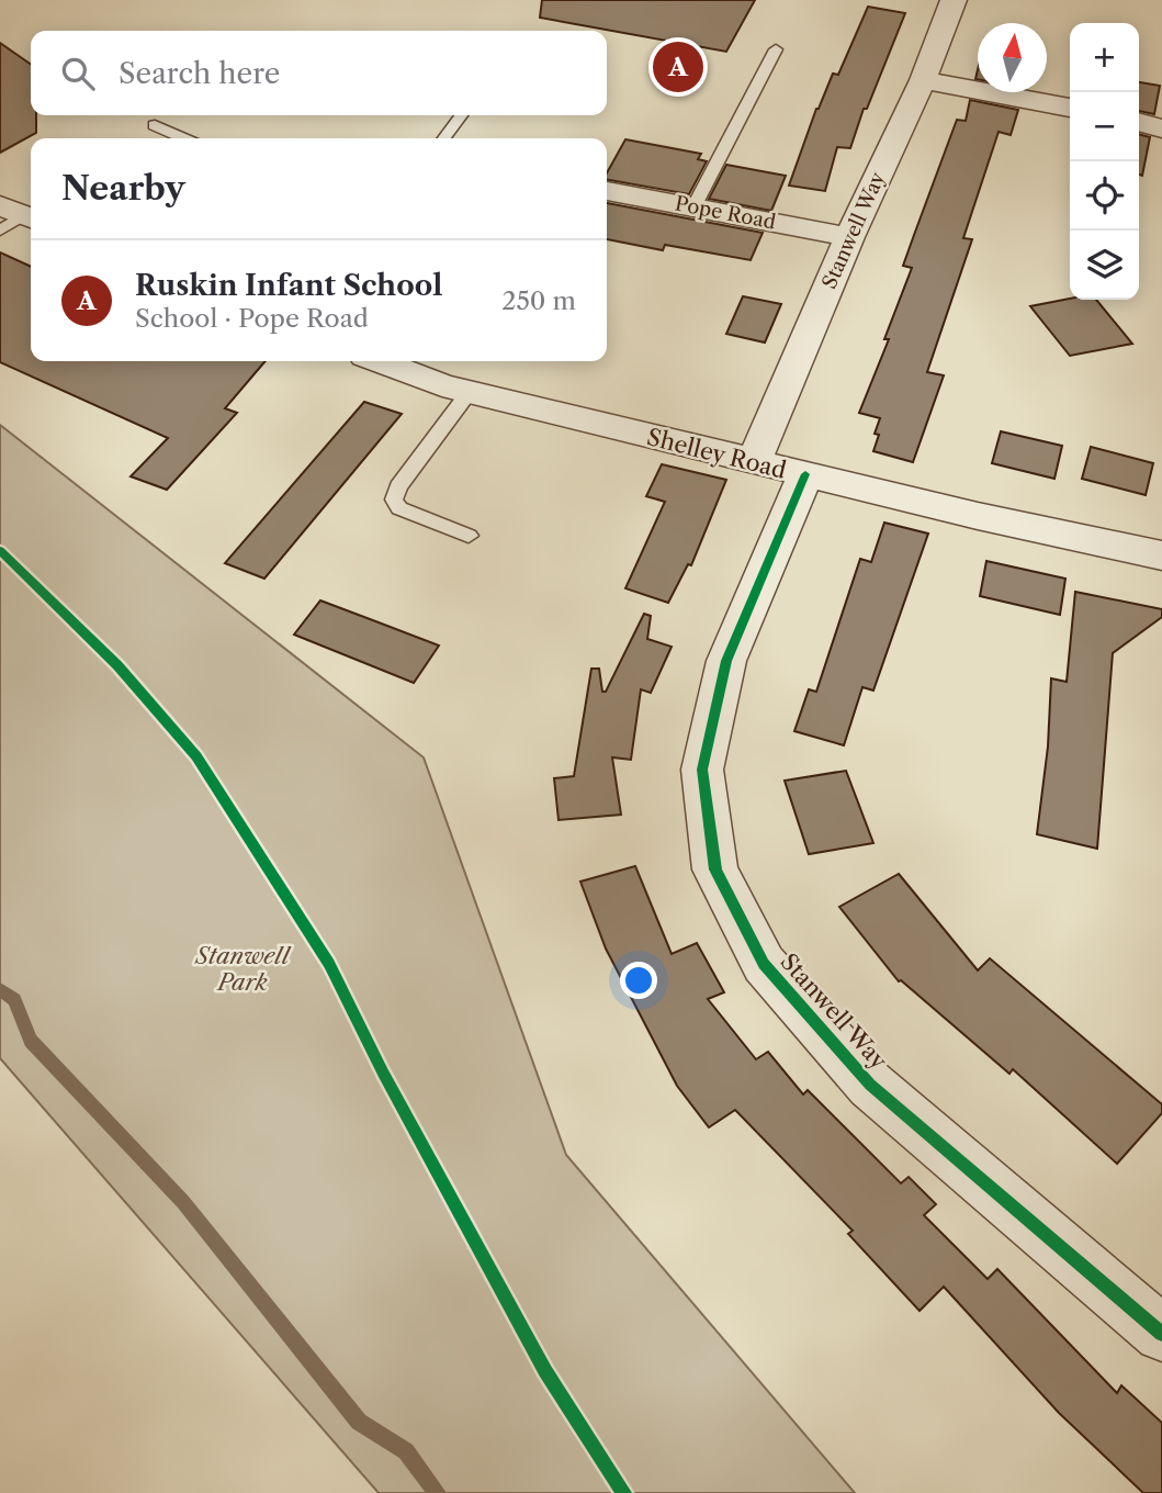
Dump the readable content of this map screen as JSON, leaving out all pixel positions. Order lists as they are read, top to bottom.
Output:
{
  "streets": {
    "street": ["Pope Road", "Stanwell Way", "Shelley Road"]
  },
  "crossings": [
    ["Pope Road", "Stanwell Way"],
    ["Stanwell Way", "Shelley Road"]
  ],
  "parks": ["Stanwell Park"],
  "north": "top",
  "page": {
    "map_buttons": ["+", "−"],
    "search": "Search here",
    "pins": "A",
    "heading": "Nearby",
    "list": [
      {
        "mark": "A",
        "name": "Ruskin Infant School",
        "note": "School · Pope Road",
        "value": "250 m"
      }
    ]
  }
}
